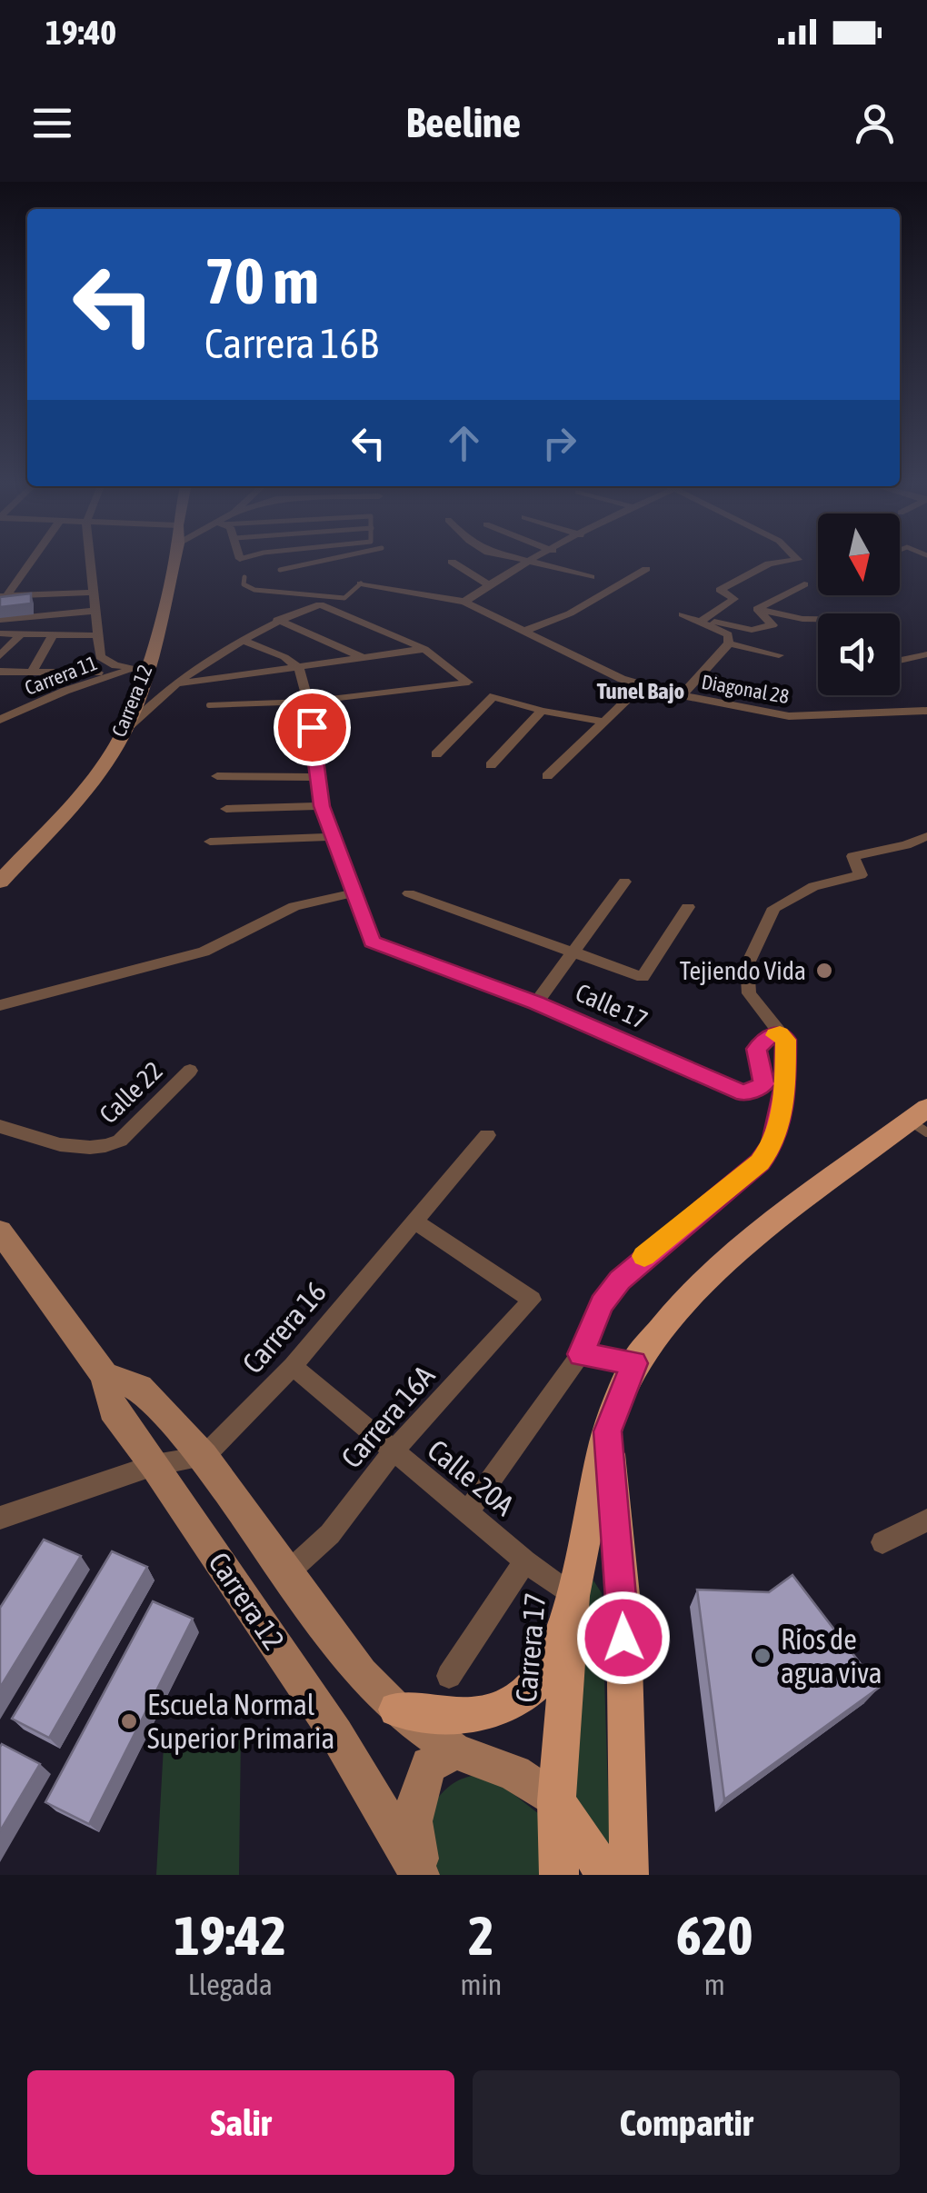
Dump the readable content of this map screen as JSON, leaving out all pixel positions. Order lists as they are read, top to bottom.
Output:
{
  "streets": {
    "main road": ["Carrera 17"],
    "street": [
      "Carrera 11",
      "Diagonal 28",
      "Carrera 12",
      "Calle 17",
      "Calle 22",
      "Carrera 16",
      "Carrera 16A",
      "Calle 20A"
    ]
  },
  "crossings": [
    ["Carrera 11", "Carrera 12"],
    ["Carrera 12", "Carrera 16"],
    ["Carrera 12", "Carrera 16A"],
    ["Carrera 12", "Carrera 17"],
    ["Carrera 16", "Carrera 16A"],
    ["Carrera 16", "Calle 20A"],
    ["Carrera 16A", "Calle 20A"],
    ["Calle 20A", "Carrera 17"]
  ],
  "districts": ["Tunel Bajo"],
  "places": ["Tejiendo Vida", "Ríos de agua viva", "Escuela Normal Superior Primaria"],
  "north": "bottom",
  "page": {
    "status": "19:40",
    "header": "Beeline",
    "turn": ["70 m", "Carrera 16B"],
    "eta": [
      "19:42",
      "Llegada",
      "2",
      "min",
      "620",
      "m"
    ],
    "buttons": ["Salir", "Compartir"]
  }
}
